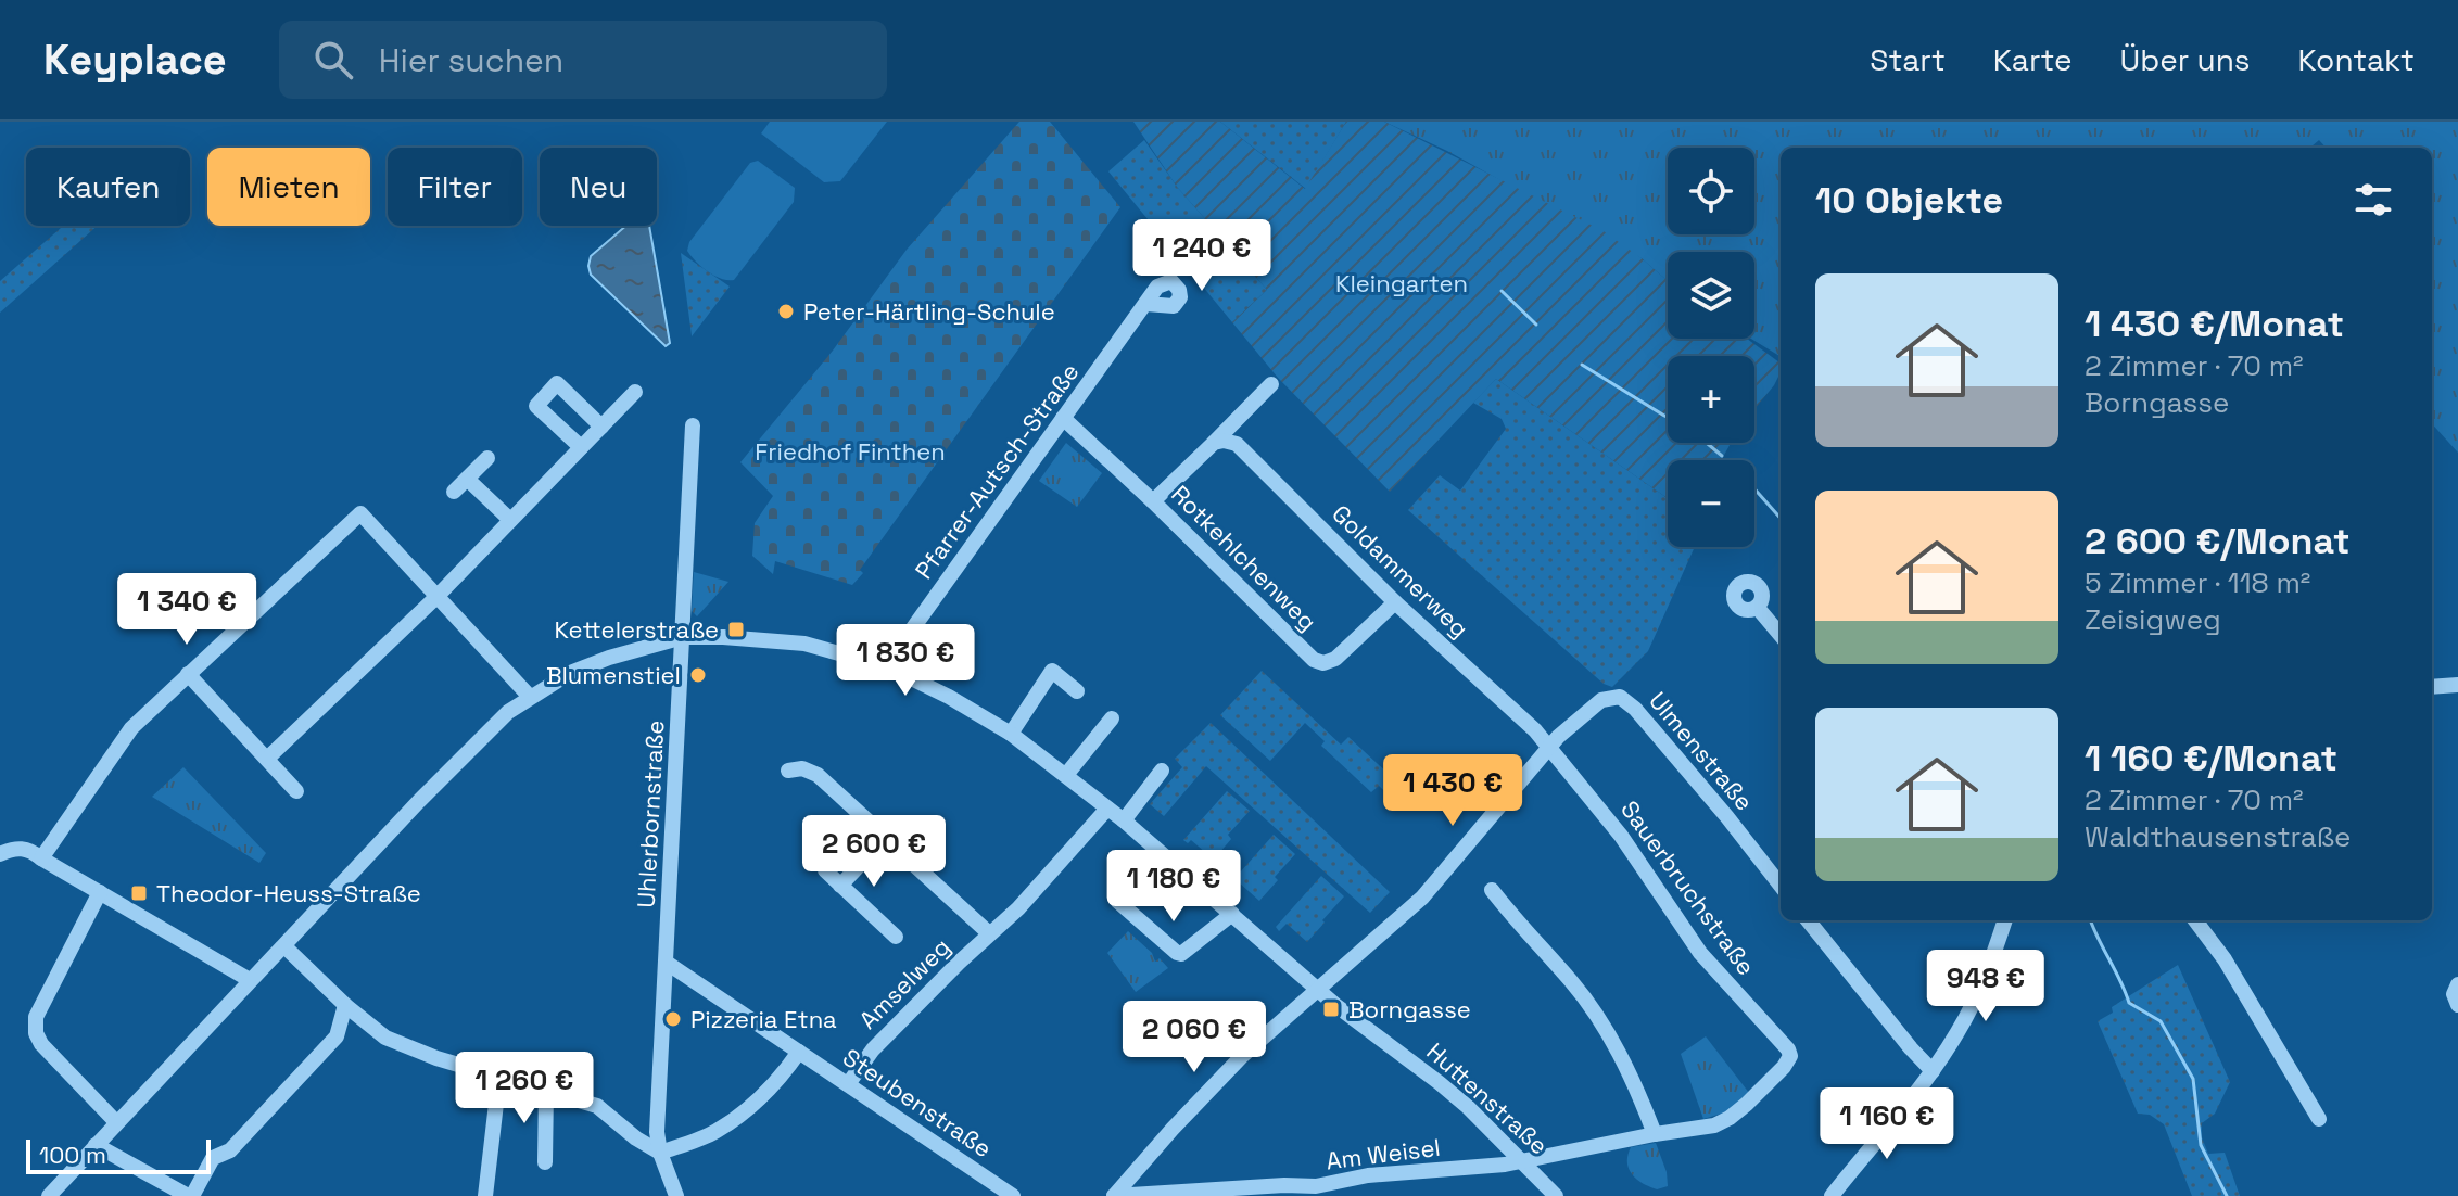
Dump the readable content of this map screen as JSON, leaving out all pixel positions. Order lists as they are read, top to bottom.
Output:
{
  "streets": {
    "street": [
      "Pfarrer-Autsch-Straße",
      "Rotkehlchenweg",
      "Goldammerweg",
      "Ulmenstraße",
      "Uhlerbornstraße",
      "Sauerbruchstraße",
      "Amselweg",
      "Huttenstraße",
      "Steubenstraße",
      "Am Weisel"
    ]
  },
  "crossings": [
    ["Pfarrer-Autsch-Straße", "Rotkehlchenweg"],
    ["Rotkehlchenweg", "Goldammerweg"],
    ["Goldammerweg", "Ulmenstraße"],
    ["Goldammerweg", "Sauerbruchstraße"],
    ["Ulmenstraße", "Sauerbruchstraße"],
    ["Uhlerbornstraße", "Steubenstraße"],
    ["Sauerbruchstraße", "Am Weisel"],
    ["Amselweg", "Steubenstraße"],
    ["Huttenstraße", "Am Weisel"]
  ],
  "parks": ["Kleingarten", "Friedhof Finthen"],
  "places": {
    "other": ["Peter-Härtling-Schule", "Blumenstiel", "Pizzeria Etna"],
    "transit": ["Kettelerstraße", "Theodor-Heuss-Straße", "Borngasse"]
  },
  "scale_bar": "100 m",
  "page": {
    "header": "Keyplace",
    "search": "Hier suchen",
    "nav": [
      "Start",
      "Karte",
      "Über uns",
      "Kontakt"
    ],
    "map_buttons": ["+", "−"],
    "chip": [
      "Kaufen",
      "Mieten",
      "Filter",
      "Neu"
    ],
    "heading": "10 Objekte",
    "price": [
      "1 240 €",
      "1 340 €",
      "1 830 €",
      "1 430 €",
      "2 600 €",
      "1 180 €",
      "948 €",
      "2 060 €",
      "1 260 €",
      "1 160 €"
    ],
    "list": [
      {
        "name": "1 430 €/Monat",
        "note": "2 Zimmer · 70 m² · Borngasse"
      },
      {
        "name": "2 600 €/Monat",
        "note": "5 Zimmer · 118 m² · Zeisigweg"
      },
      {
        "name": "1 160 €/Monat",
        "note": "2 Zimmer · 70 m² · Waldthausenstraße"
      }
    ],
    "scale": "100 m"
  }
}
